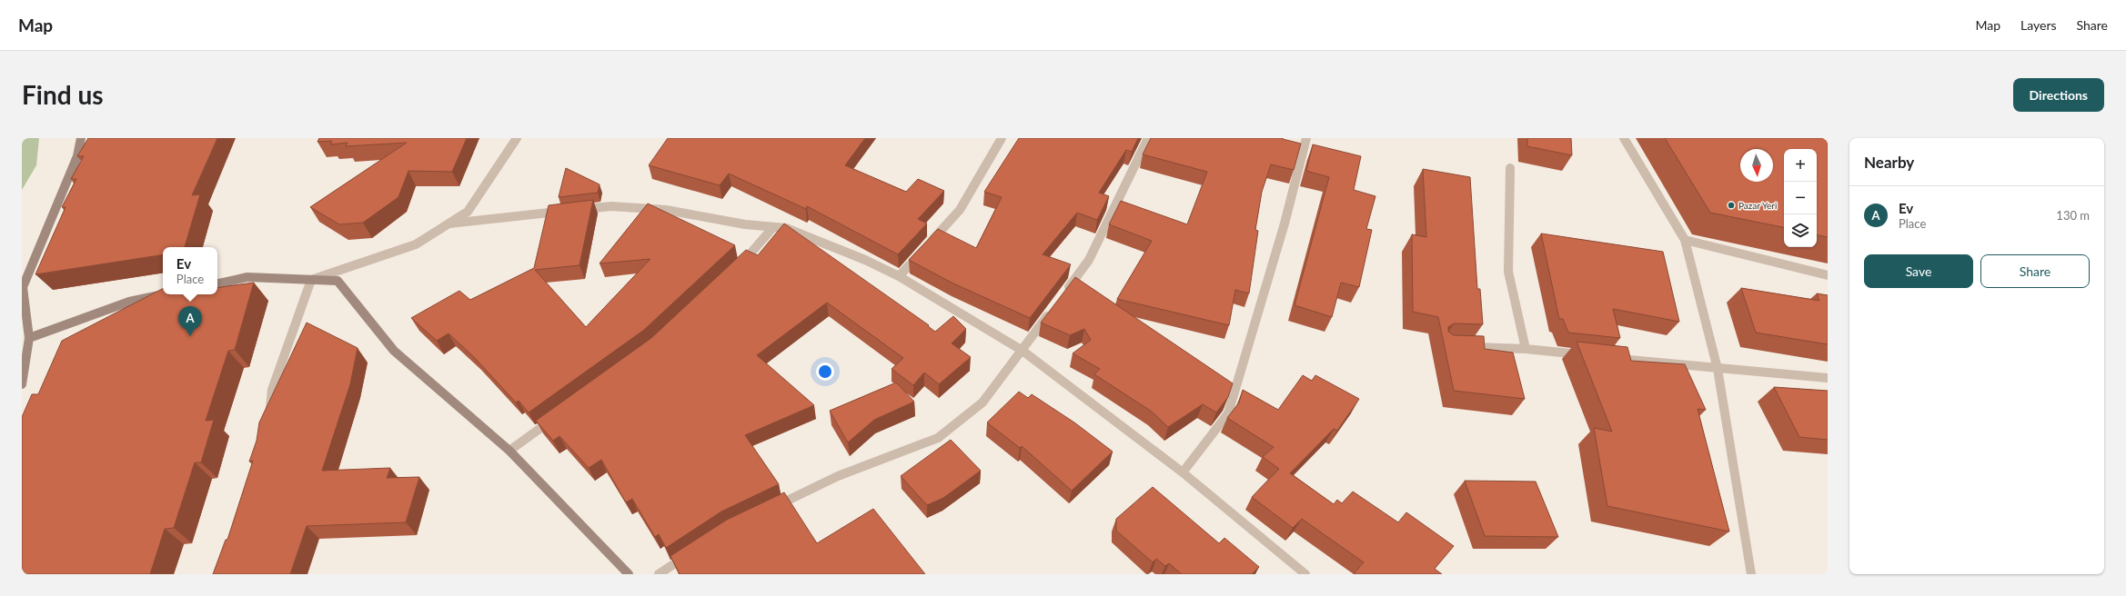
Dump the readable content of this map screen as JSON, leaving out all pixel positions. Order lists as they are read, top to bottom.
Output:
{
  "places": ["Pazar Yeri"],
  "north": "bottom",
  "page": {
    "header": "Map",
    "nav": ["Map", "Layers", "Share"],
    "buttons": [
      "Directions",
      ["Save", "Share"]
    ],
    "title": "Find us",
    "heading": "Nearby",
    "map_buttons": ["+", "−"],
    "list": [
      {
        "mark": "A",
        "name": "Ev",
        "note": "Place",
        "value": "130 m"
      }
    ],
    "popup": ["Ev", "Place"],
    "pins": "A"
  }
}
